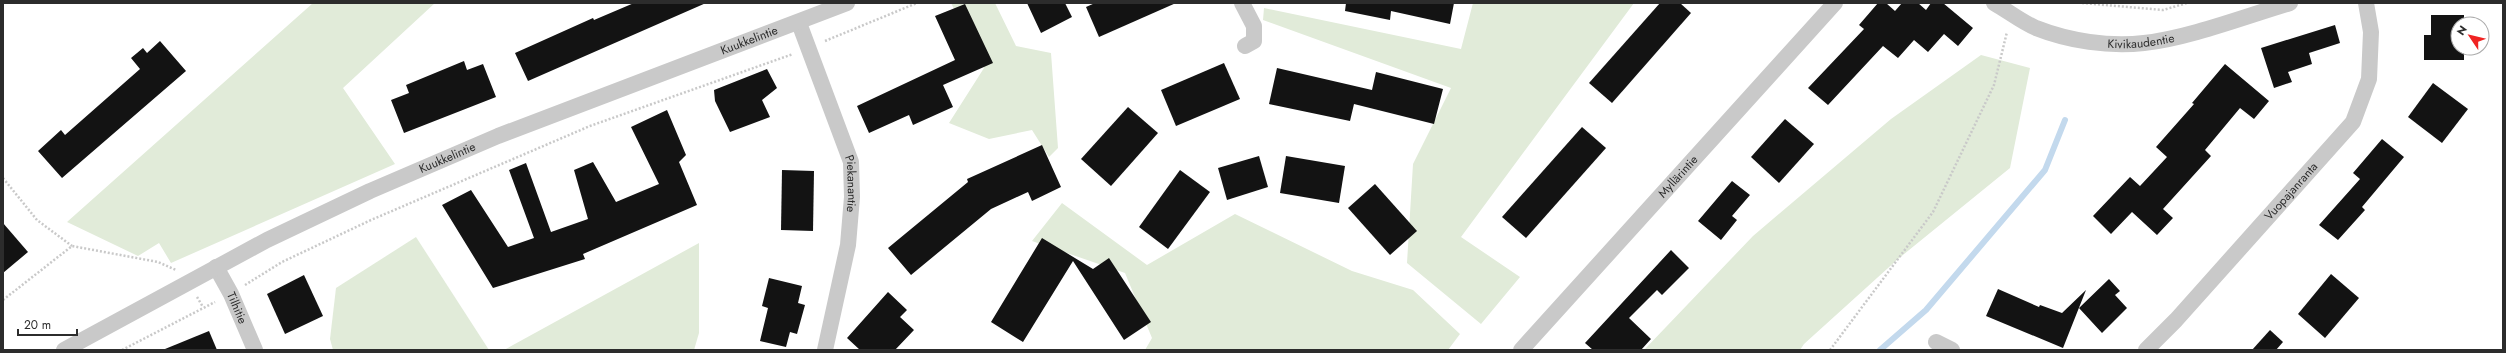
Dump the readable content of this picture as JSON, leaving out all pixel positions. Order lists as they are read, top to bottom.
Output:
{
  "streets": {
    "street": [
      "Kivikaudentie",
      "Kuukkelintie",
      "Myllärintie",
      "Piekanantie",
      "Vuopajanranta",
      "Tilhitie"
    ]
  },
  "crossings": [
    ["Kuukkelintie", "Piekanantie"],
    ["Kuukkelintie", "Tilhitie"]
  ],
  "scale_bar": "20 m",
  "north": "top left"
}
